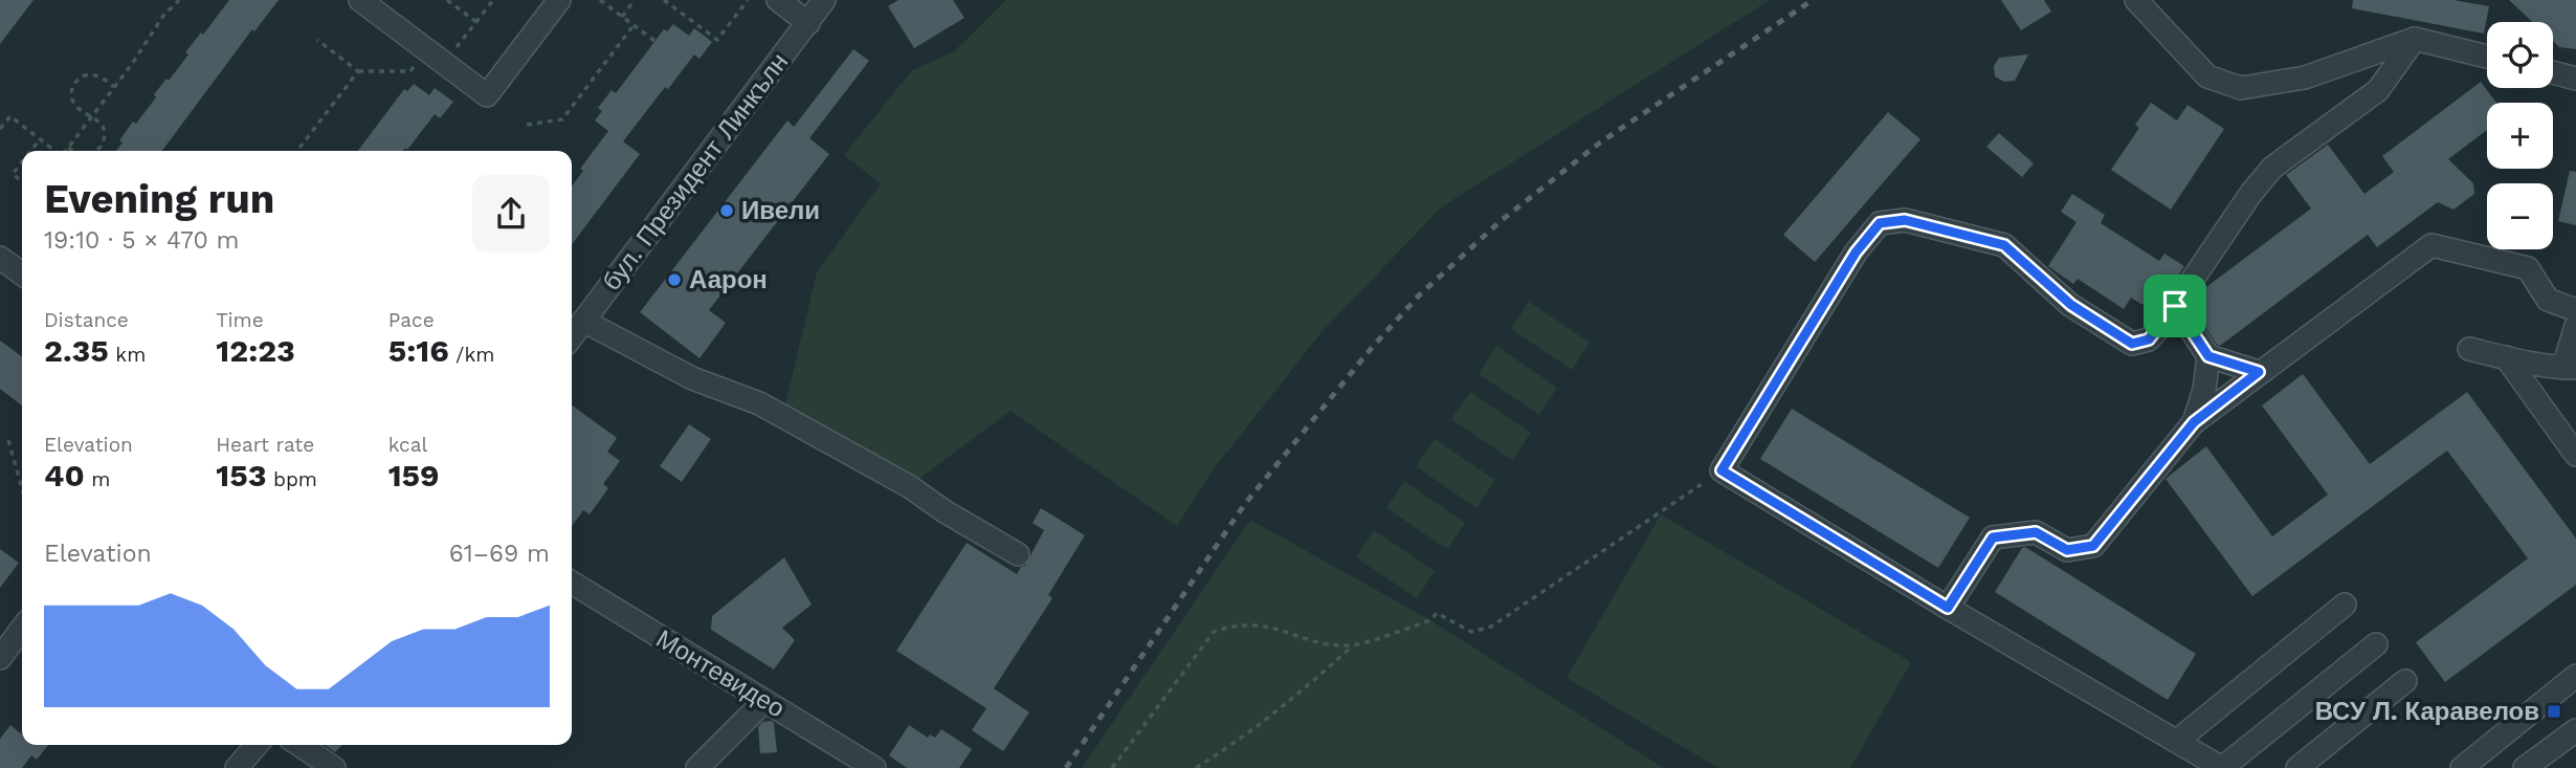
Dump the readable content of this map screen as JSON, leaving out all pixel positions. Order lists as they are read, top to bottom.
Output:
{
  "streets": {
    "street": ["бул. Президент Линкълн", "Монтевидео"]
  },
  "places": {
    "other": ["Ивели", "Аарон"],
    "transit": ["ВСУ Л. Каравелов"]
  },
  "page": {
    "map_buttons": ["+", "−"],
    "heading": ["Evening run", "19:10 · 5 × 470 m"],
    "stats": [
      ["Distance", "2.35 km"],
      ["Time", "12:23"],
      ["Pace", "5:16 /km"],
      ["Elevation", "40 m"],
      ["Heart rate", "153 bpm"],
      ["kcal", "159"]
    ],
    "chart": ["Elevation", "61–69 m"]
  }
}
